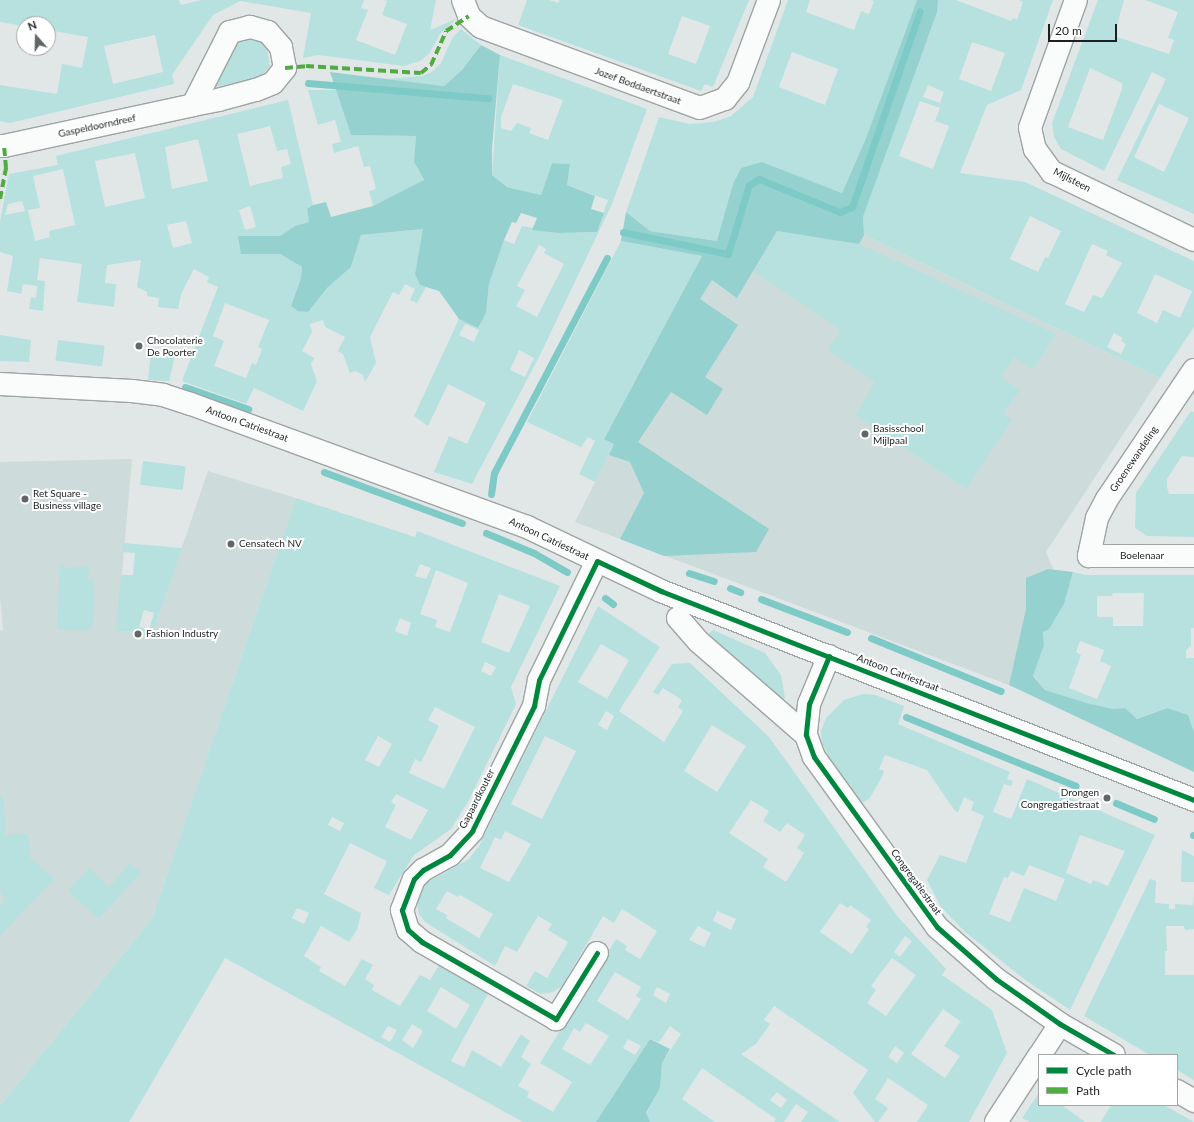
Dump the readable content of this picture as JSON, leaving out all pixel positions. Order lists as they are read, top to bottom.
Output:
{
  "streets": {
    "street": [
      "Jozef Boddaertstraat",
      "Gaspeldoorndreef",
      "Mijlsteen",
      "Antoon Catriestraat",
      "Groenewandeling",
      "Boelenaar",
      "Gapaardkouter",
      "Congregatiestraat"
    ]
  },
  "crossings": [
    ["Antoon Catriestraat", "Gapaardkouter"],
    ["Antoon Catriestraat", "Congregatiestraat"],
    ["Groenewandeling", "Boelenaar"]
  ],
  "places": [
    "Chocolaterie De Poorter",
    "Basisschool Mijlpaal",
    "Ret Square - Business village",
    "Censatech NV",
    "Fashion Industry",
    "Drongen Congregatiestraat"
  ],
  "legend": ["Cycle path", "Path"],
  "scale_bar": "20 m",
  "north": "top"
}
